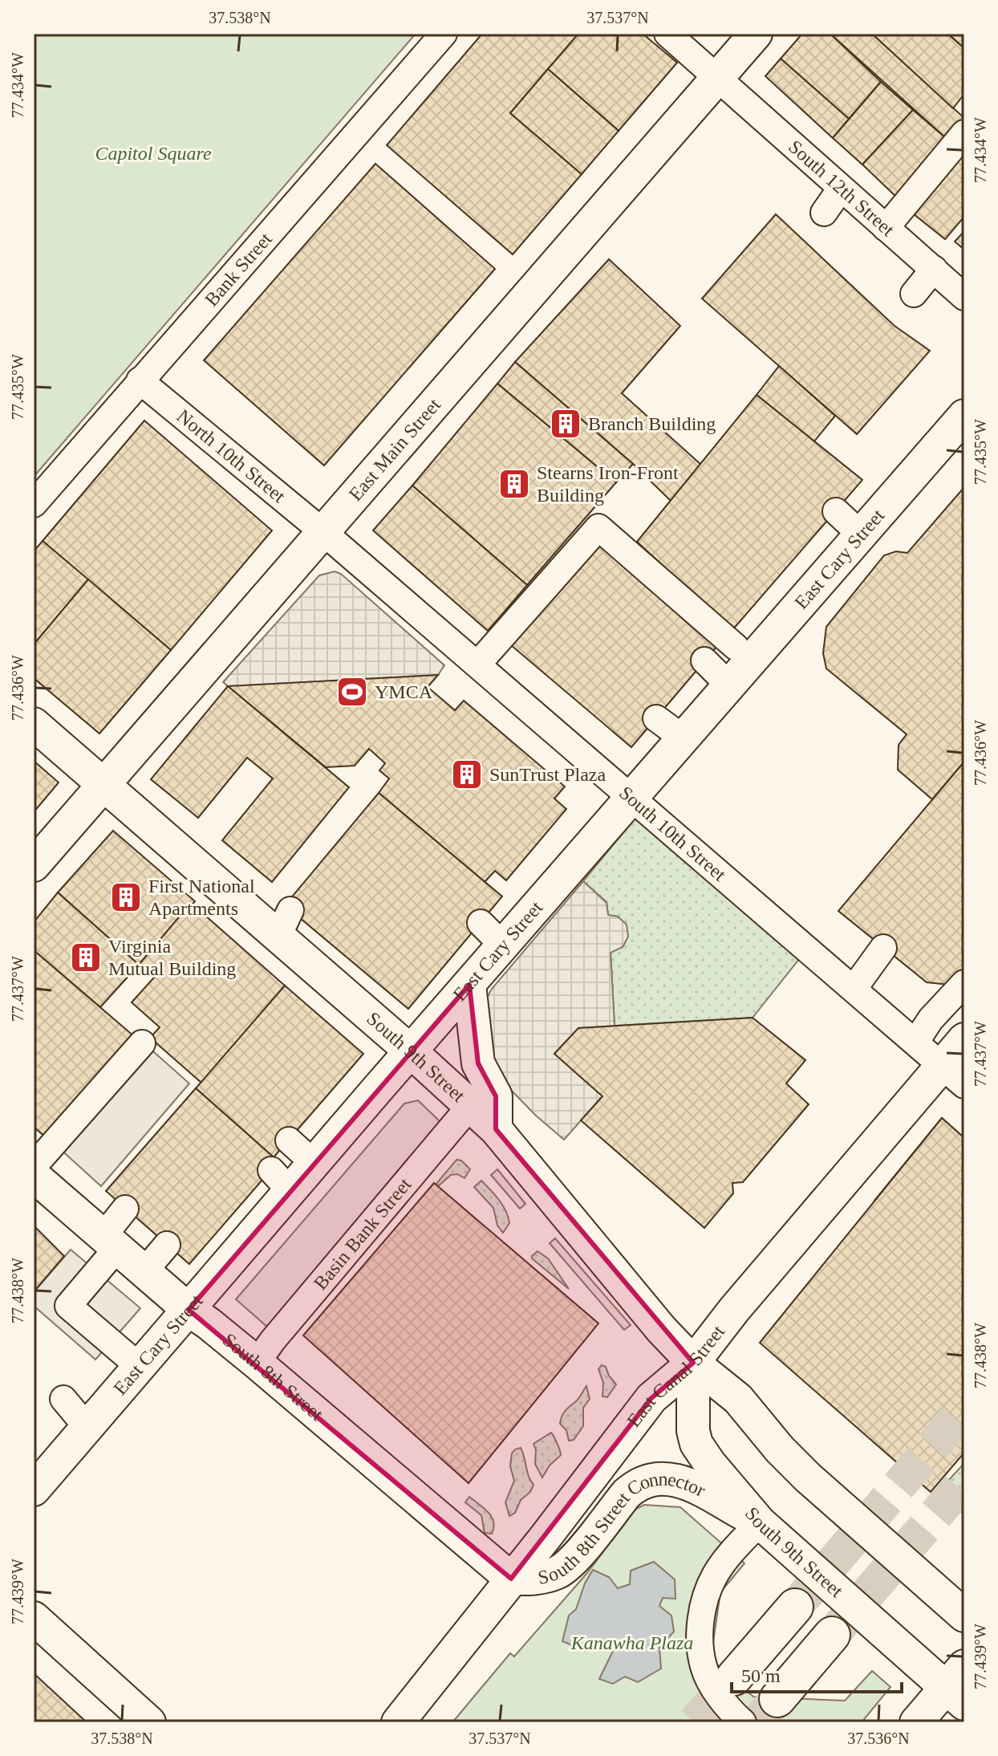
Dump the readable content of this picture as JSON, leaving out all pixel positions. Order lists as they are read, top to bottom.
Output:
{
  "streets": {
    "main road": [
      "East Main Street",
      "East Cary Street",
      "South 9th Street",
      "East Canal Street",
      "South 8th Street",
      "South 8th Street Connector"
    ],
    "street": [
      "South 12th Street",
      "Bank Street",
      "North 10th Street",
      "South 10th Street",
      "Basin Bank Street"
    ]
  },
  "crossings": [
    ["South 12th Street", "East Main Street"],
    ["Bank Street", "North 10th Street"],
    ["East Main Street", "North 10th Street"],
    ["East Main Street", "South 10th Street"],
    ["East Main Street", "South 9th Street"],
    ["North 10th Street", "South 10th Street"],
    ["East Cary Street", "South 10th Street"],
    ["East Cary Street", "South 9th Street"],
    ["East Cary Street", "South 8th Street"],
    ["South 10th Street", "East Canal Street"],
    ["South 9th Street", "Basin Bank Street"],
    ["South 9th Street", "East Canal Street"],
    ["South 9th Street", "South 8th Street Connector"],
    ["Basin Bank Street", "South 8th Street"],
    ["East Canal Street", "South 8th Street"],
    ["East Canal Street", "South 8th Street Connector"],
    ["South 8th Street", "South 8th Street Connector"]
  ],
  "parks": ["Capitol Square", "Kanawha Plaza"],
  "places": {
    "building": [
      "Branch Building",
      "Stearns Iron-Front Building",
      "SunTrust Plaza",
      "First National Apartments",
      "Virginia Mutual Building"
    ],
    "sports": ["YMCA"]
  },
  "scale_bar": "50 m",
  "coordinates": [
    "37.538°N",
    "37.537°N",
    "77.434°W",
    "77.435°W",
    "77.436°W",
    "77.437°W",
    "77.438°W",
    "77.439°W",
    "37.536°N"
  ]
}
